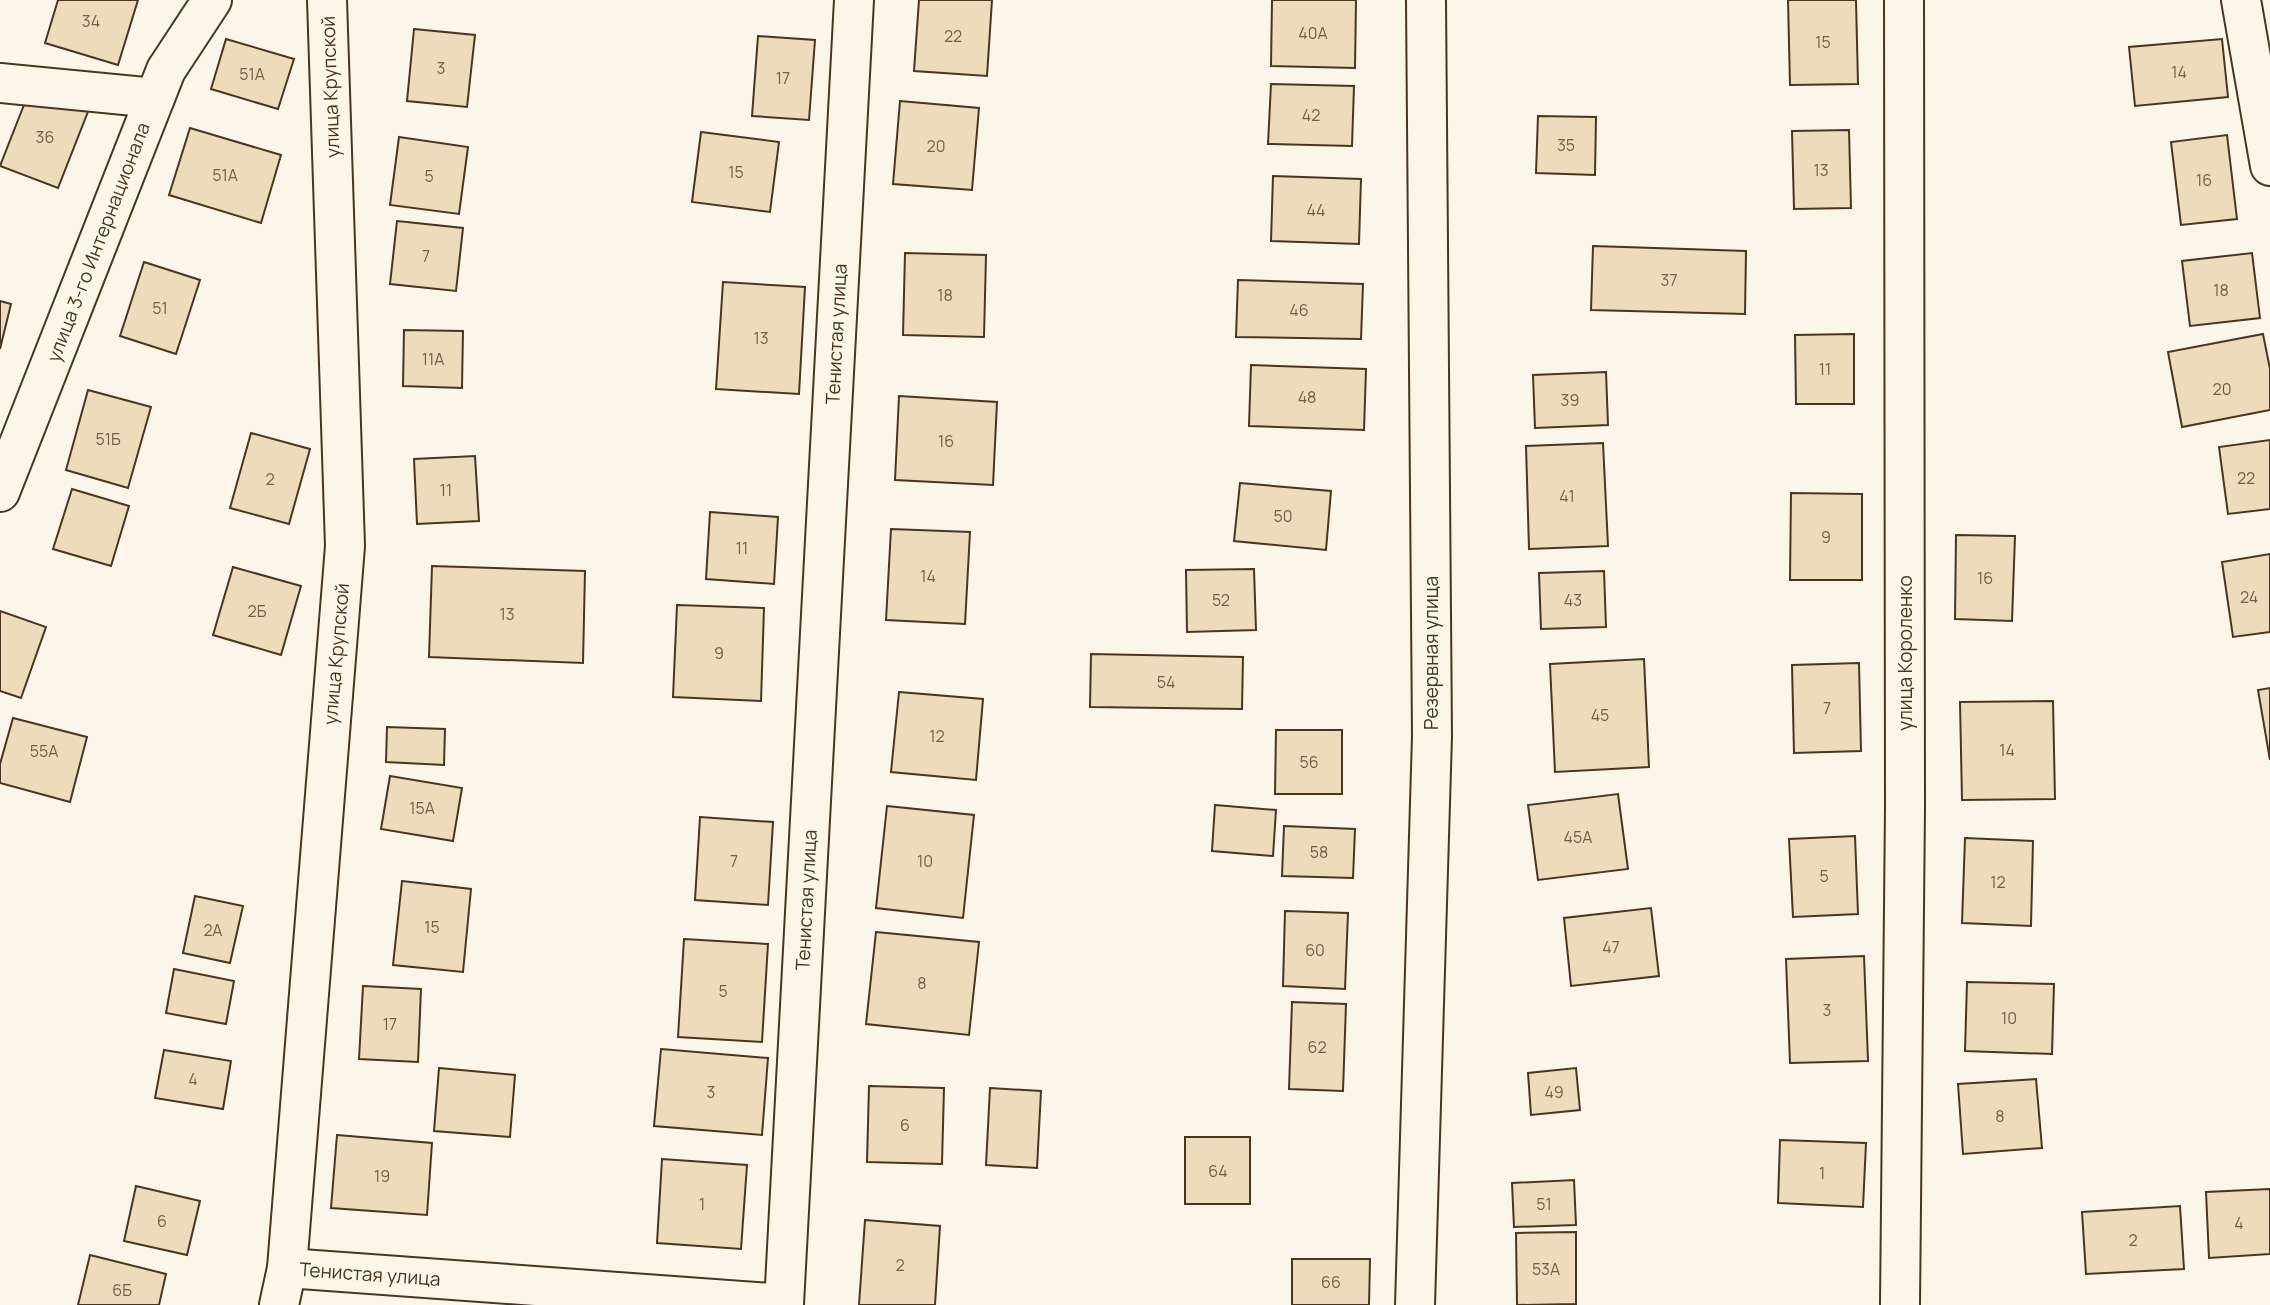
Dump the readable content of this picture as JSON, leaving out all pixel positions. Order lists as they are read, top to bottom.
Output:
{
  "streets": {
    "street": [
      "улица Крупской",
      "улица 3-го Интернационала",
      "Тенистая улица",
      "Резервная улица",
      "улица Короленко"
    ]
  },
  "crossings": [
    ["улица Крупской", "Тенистая улица"]
  ],
  "house_numbers": [
    "34",
    "40А",
    "22",
    "15",
    "3",
    "14",
    "51А",
    "17",
    "42",
    "36",
    "35",
    "20",
    "13",
    "15",
    "51А",
    "5",
    "16",
    "44",
    "7",
    "37",
    "18",
    "18",
    "51",
    "46",
    "13",
    "11А",
    "11",
    "20",
    "48",
    "39",
    "51Б",
    "16",
    "22",
    "2",
    "11",
    "41",
    "50",
    "9",
    "11",
    "14",
    "16",
    "24",
    "52",
    "43",
    "2Б",
    "13",
    "9",
    "54",
    "7",
    "45",
    "12",
    "14",
    "55А",
    "56",
    "15А",
    "45А",
    "58",
    "7",
    "10",
    "5",
    "12",
    "15",
    "2А",
    "47",
    "60",
    "8",
    "5",
    "3",
    "10",
    "17",
    "62",
    "4",
    "3",
    "49",
    "8",
    "6",
    "64",
    "1",
    "19",
    "1",
    "51",
    "6",
    "4",
    "2",
    "2",
    "53А",
    "66",
    "6Б"
  ]
}
